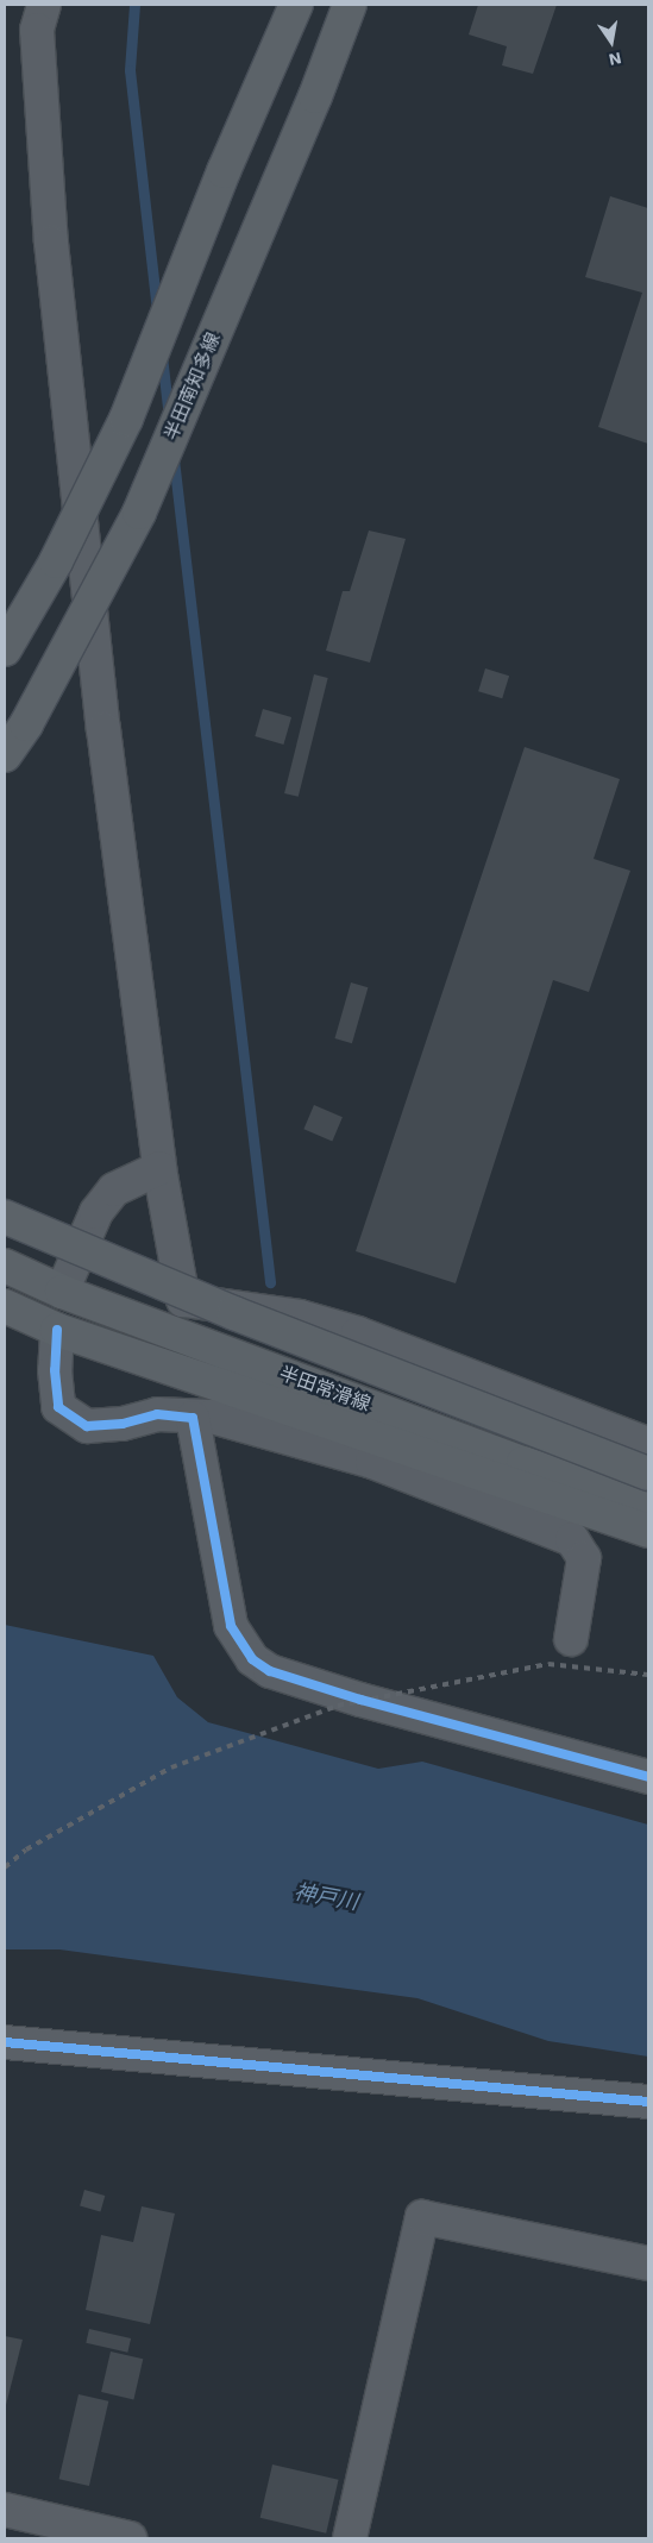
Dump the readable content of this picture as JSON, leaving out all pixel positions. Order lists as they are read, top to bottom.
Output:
{
  "streets": {
    "main road": ["半田南知多線", "半田常滑線"]
  },
  "water": ["神戸川"],
  "north": "bottom"
}
